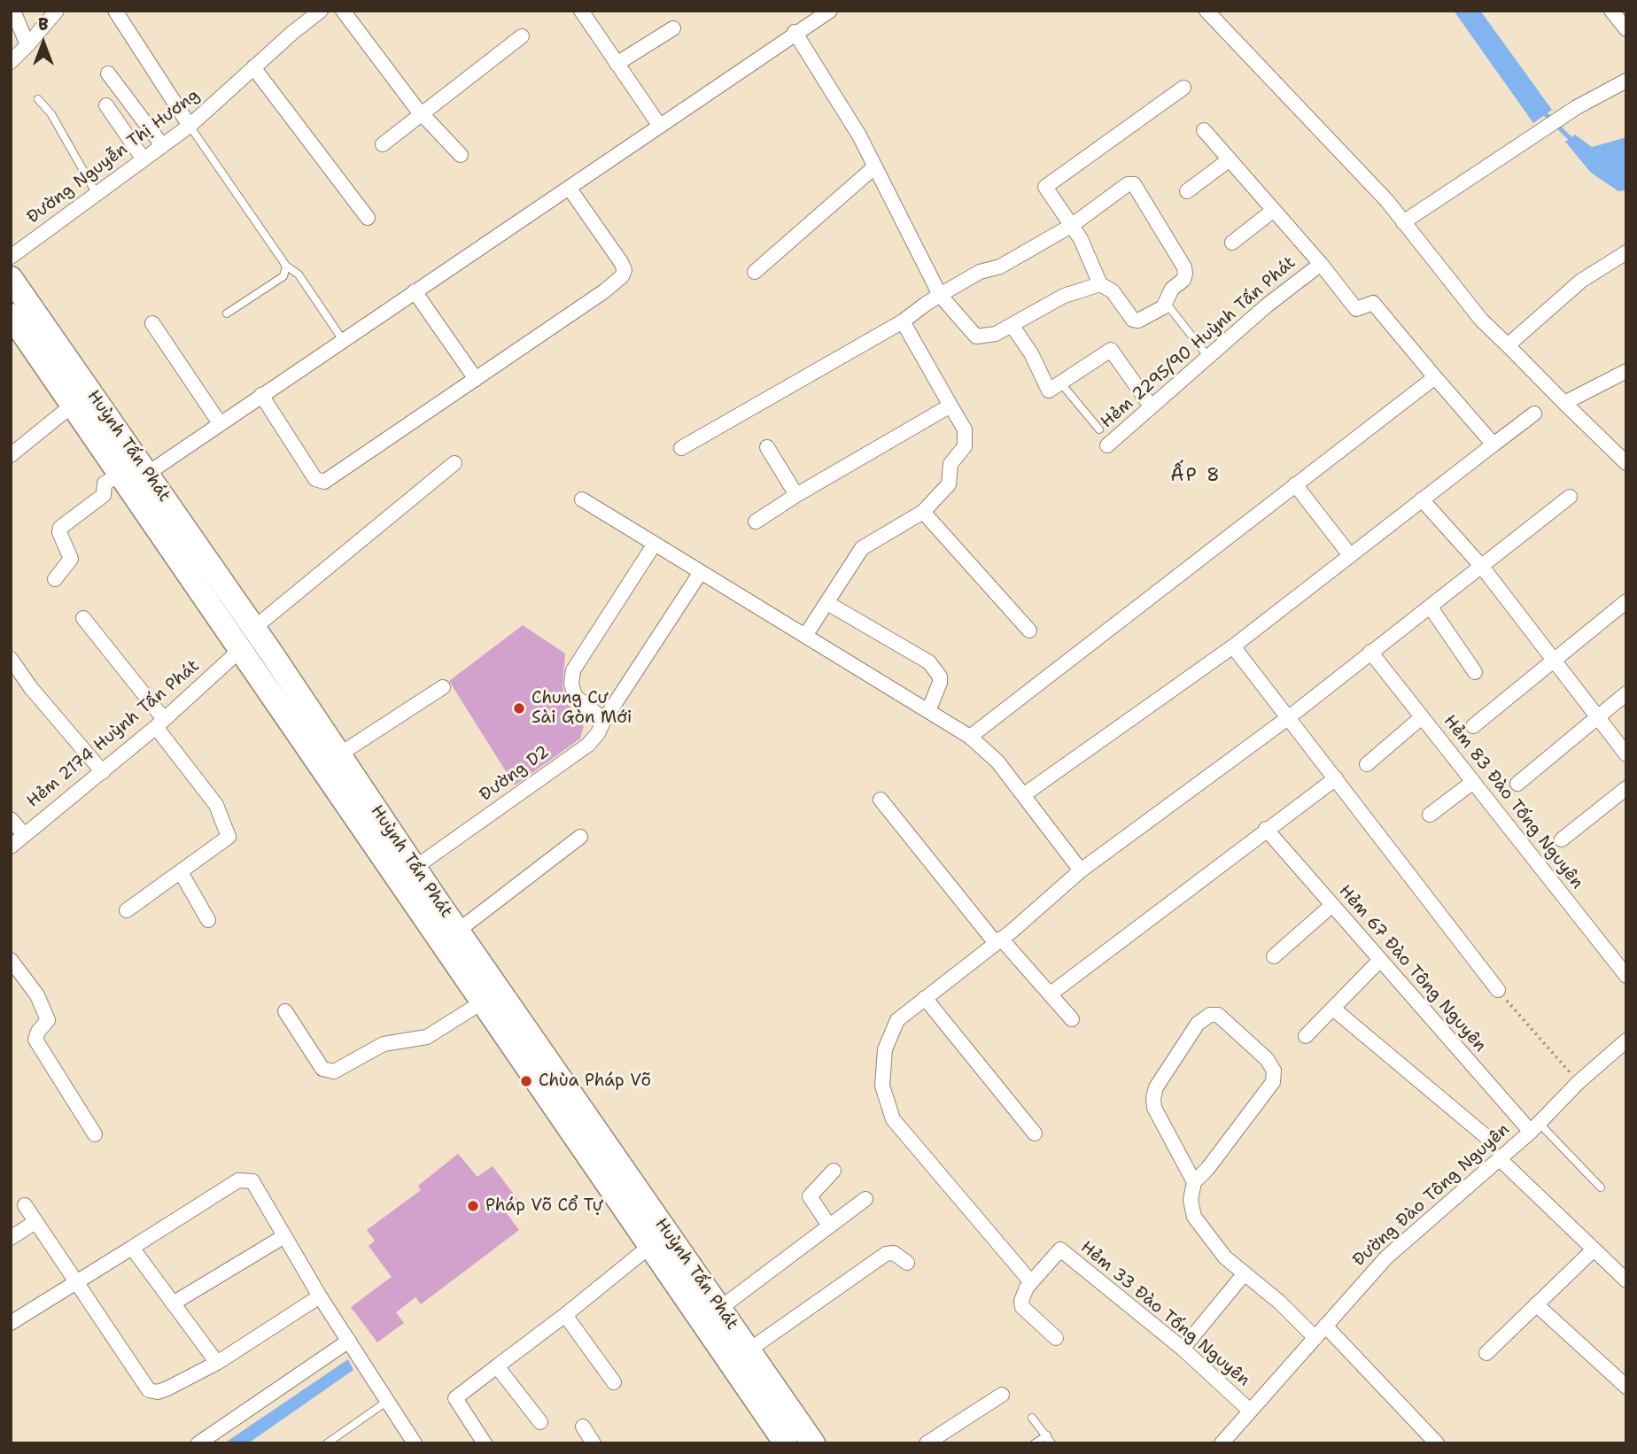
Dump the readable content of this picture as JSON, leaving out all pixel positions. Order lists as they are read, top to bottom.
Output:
{
  "streets": {
    "main road": ["Huỳnh Tấn Phát"],
    "street": [
      "Đường Nguyễn Thị Hương",
      "Hẻm 2295/90 Huỳnh Tấn Phát",
      "Hẻm 2174 Huỳnh Tấn Phát",
      "Đường D2",
      "Hẻm 83 Đào Tống Nguyên",
      "Hẻm 67 Đào Tông Nguyên",
      "Đường Đào Tông Nguyên",
      "Hẻm 33 Đào Tống Nguyên"
    ]
  },
  "crossings": [
    ["Huỳnh Tấn Phát", "Hẻm 2174 Huỳnh Tấn Phát"],
    ["Huỳnh Tấn Phát", "Đường D2"],
    ["Hẻm 67 Đào Tông Nguyên", "Đường Đào Tông Nguyên"],
    ["Đường Đào Tông Nguyên", "Hẻm 33 Đào Tống Nguyên"]
  ],
  "districts": ["ẤP 8"],
  "places": ["Chung Cư Sài Gòn Mới", "Chùa Pháp Võ", "Pháp Võ Cổ Tự"],
  "north": "top"
}
